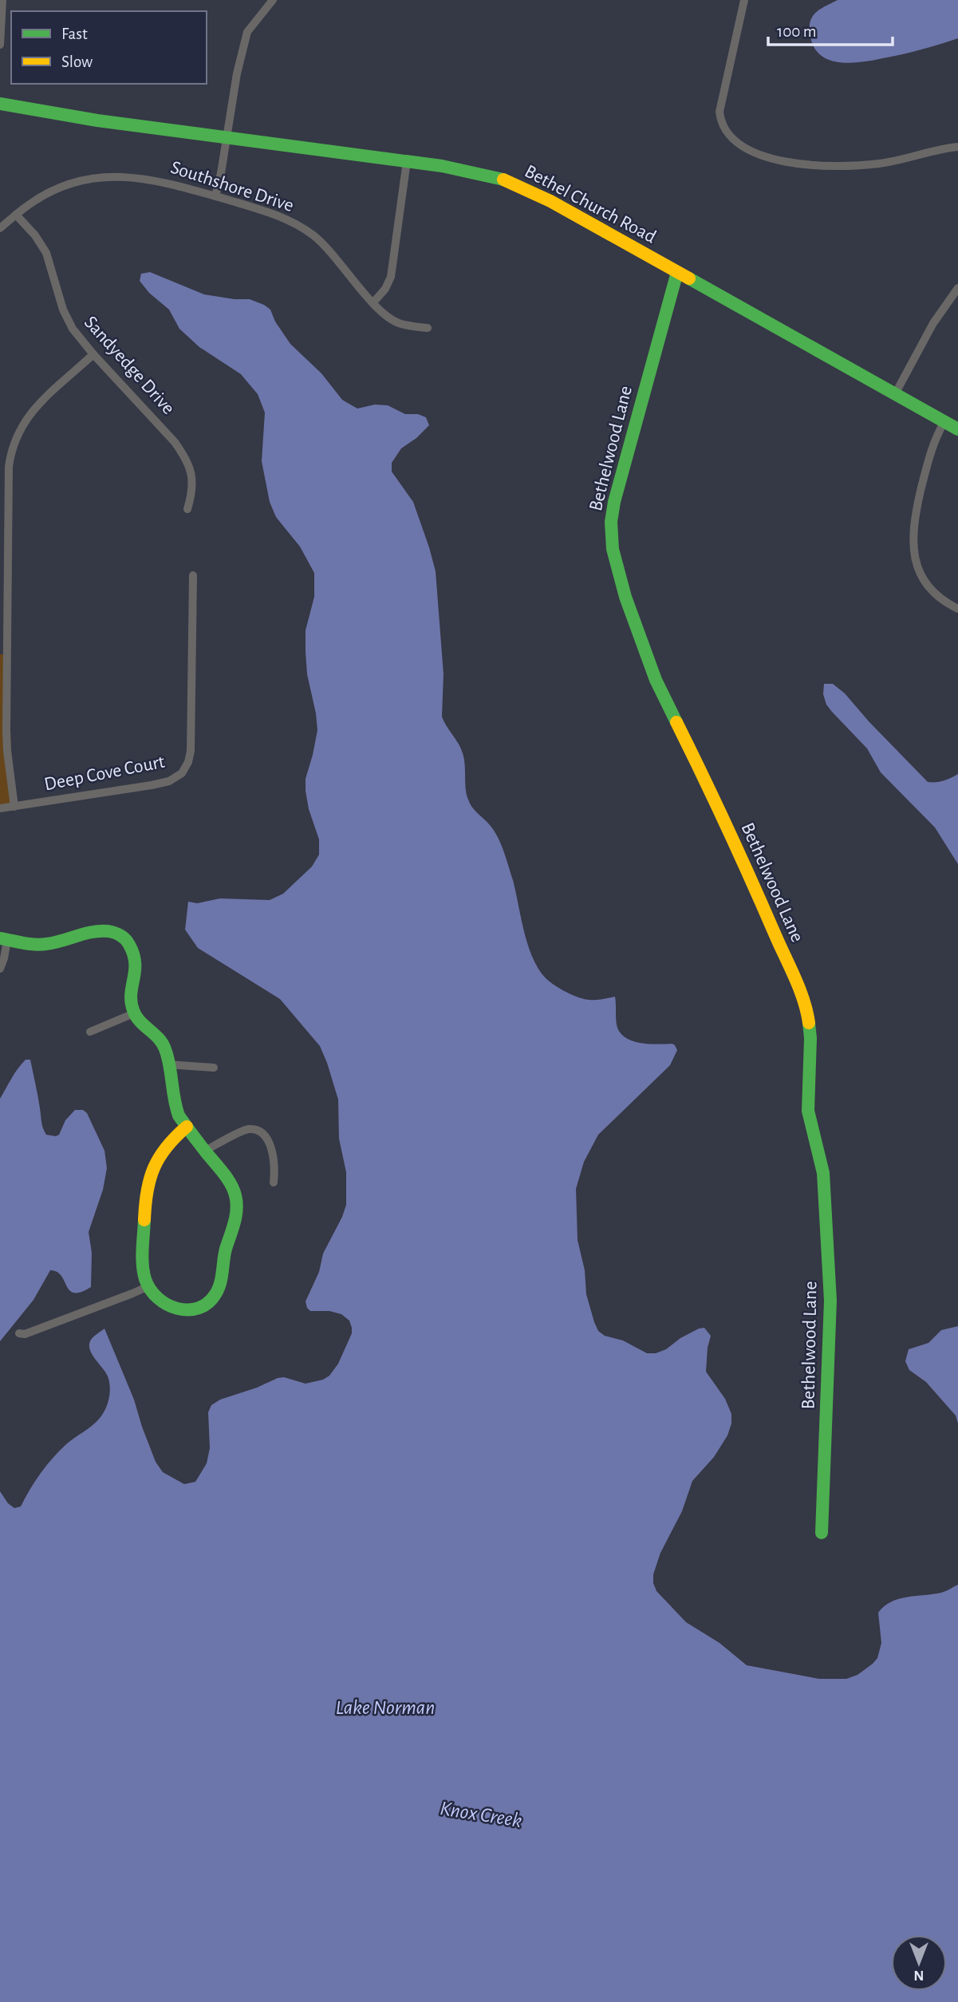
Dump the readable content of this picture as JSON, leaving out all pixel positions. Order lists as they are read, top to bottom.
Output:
{
  "streets": {
    "street": [
      "Southshore Drive",
      "Bethel Church Road",
      "Sandyedge Drive",
      "Bethelwood Lane",
      "Deep Cove Court"
    ]
  },
  "crossings": [
    ["Southshore Drive", "Sandyedge Drive"],
    ["Bethel Church Road", "Bethelwood Lane"]
  ],
  "water": ["Lake Norman", "Knox Creek"],
  "legend": ["Fast", "Slow"],
  "scale_bar": "100 m",
  "north": "bottom"
}
